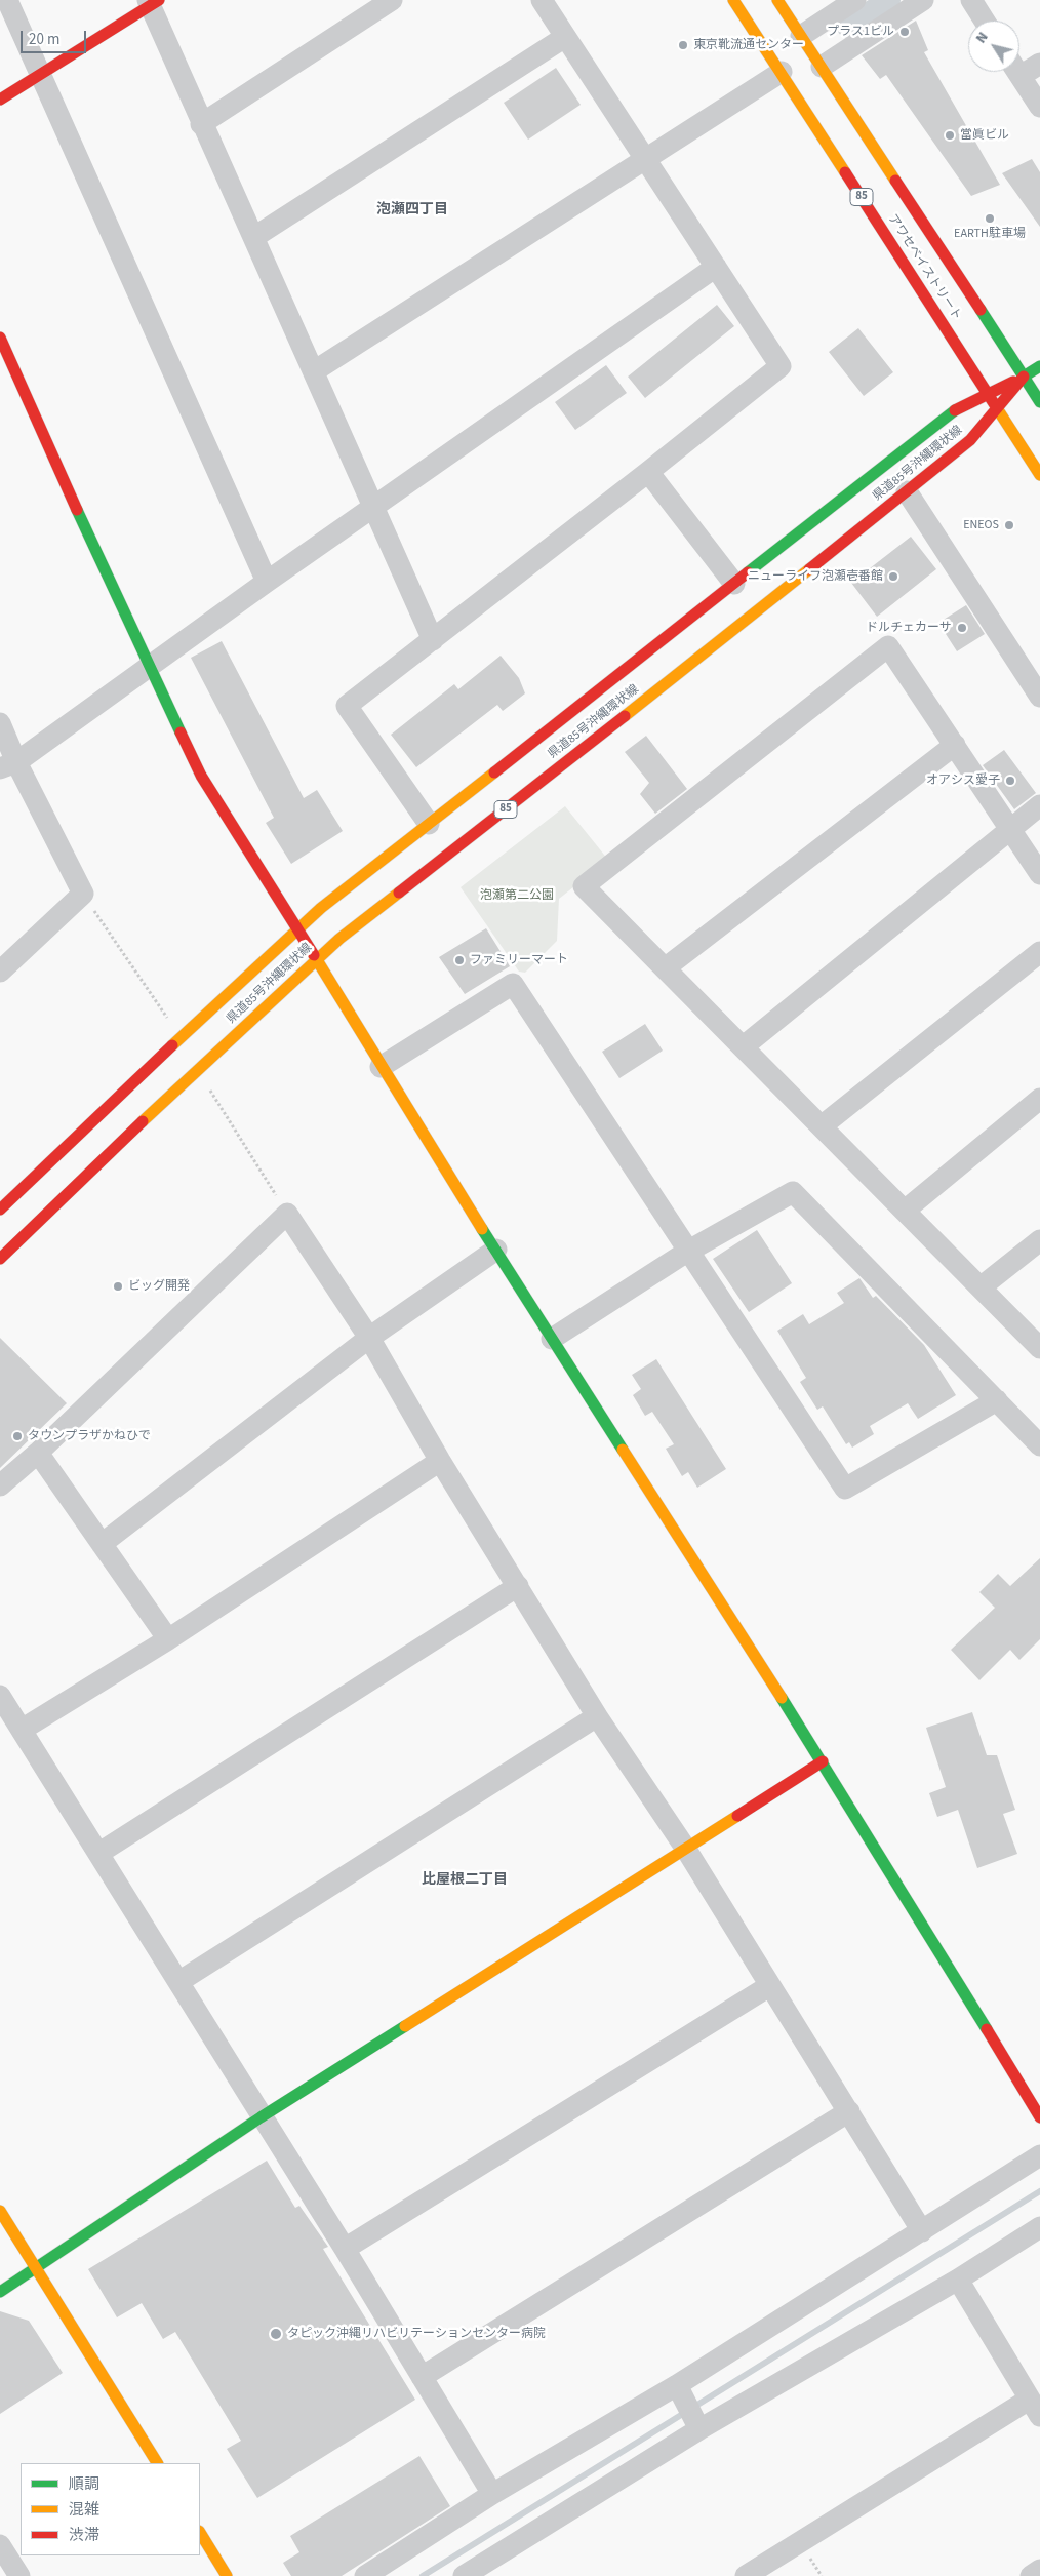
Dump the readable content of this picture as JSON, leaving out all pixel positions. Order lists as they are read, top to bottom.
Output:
{
  "streets": {
    "main road": ["85", "アワセベイストリート", "県道85号沖縄環状線"]
  },
  "crossings": [
    ["アワセベイストリート", "県道85号沖縄環状線"]
  ],
  "districts": ["泡瀬四丁目", "比屋根二丁目"],
  "parks": ["泡瀬第二公園"],
  "places": [
    "プラス1ビル",
    "東京靴流通センター",
    "當眞ビル",
    "EARTH駐車場",
    "ENEOS",
    "ニューライフ泡瀬壱番館",
    "ドルチェカーサ",
    "オアシス愛子",
    "ファミリーマート",
    "ビッグ開発",
    "タウンプラザかねひで",
    "タピック沖縄リハビリテーションセンター病院"
  ],
  "legend": ["順調", "混雑", "渋滞"],
  "scale_bar": "20 m",
  "north": "top left"
}
